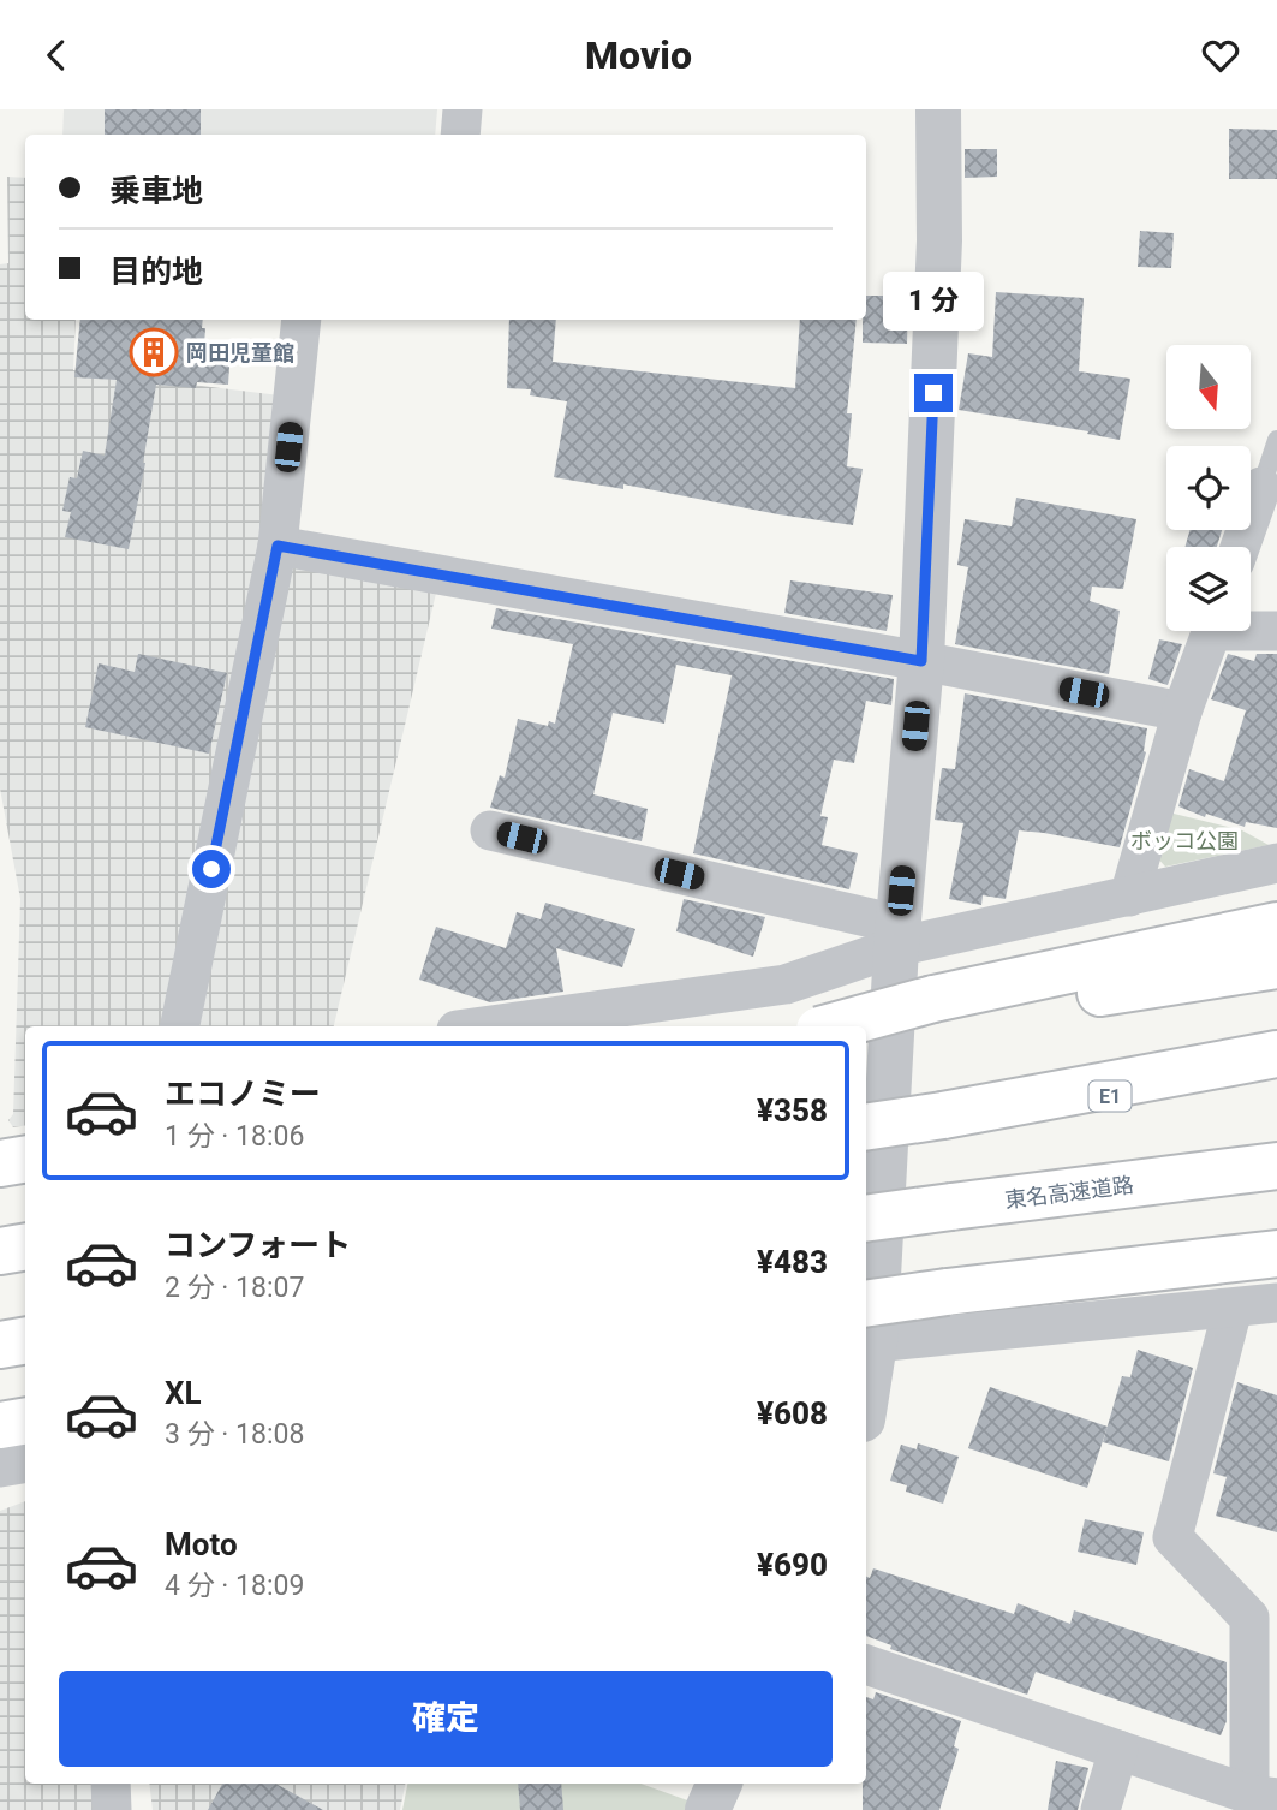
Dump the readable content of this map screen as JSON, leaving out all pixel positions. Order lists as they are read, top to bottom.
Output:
{
  "streets": {
    "highway": ["E1", "東名高速道路"]
  },
  "parks": ["ボッコ公園"],
  "places": {
    "building": ["岡田児童館"]
  },
  "north": "bottom",
  "page": {
    "header": "Movio",
    "banner": ["乗車地", "目的地"],
    "bubble": "1 分",
    "list": [
      {
        "name": "エコノミー",
        "note": "1 分 · 18:06",
        "value": "¥358"
      },
      {
        "name": "コンフォート",
        "note": "2 分 · 18:07",
        "value": "¥483"
      },
      {
        "name": "XL",
        "note": "3 分 · 18:08",
        "value": "¥608"
      },
      {
        "name": "Moto",
        "note": "4 分 · 18:09",
        "value": "¥690"
      }
    ],
    "buttons": "確定"
  }
}
